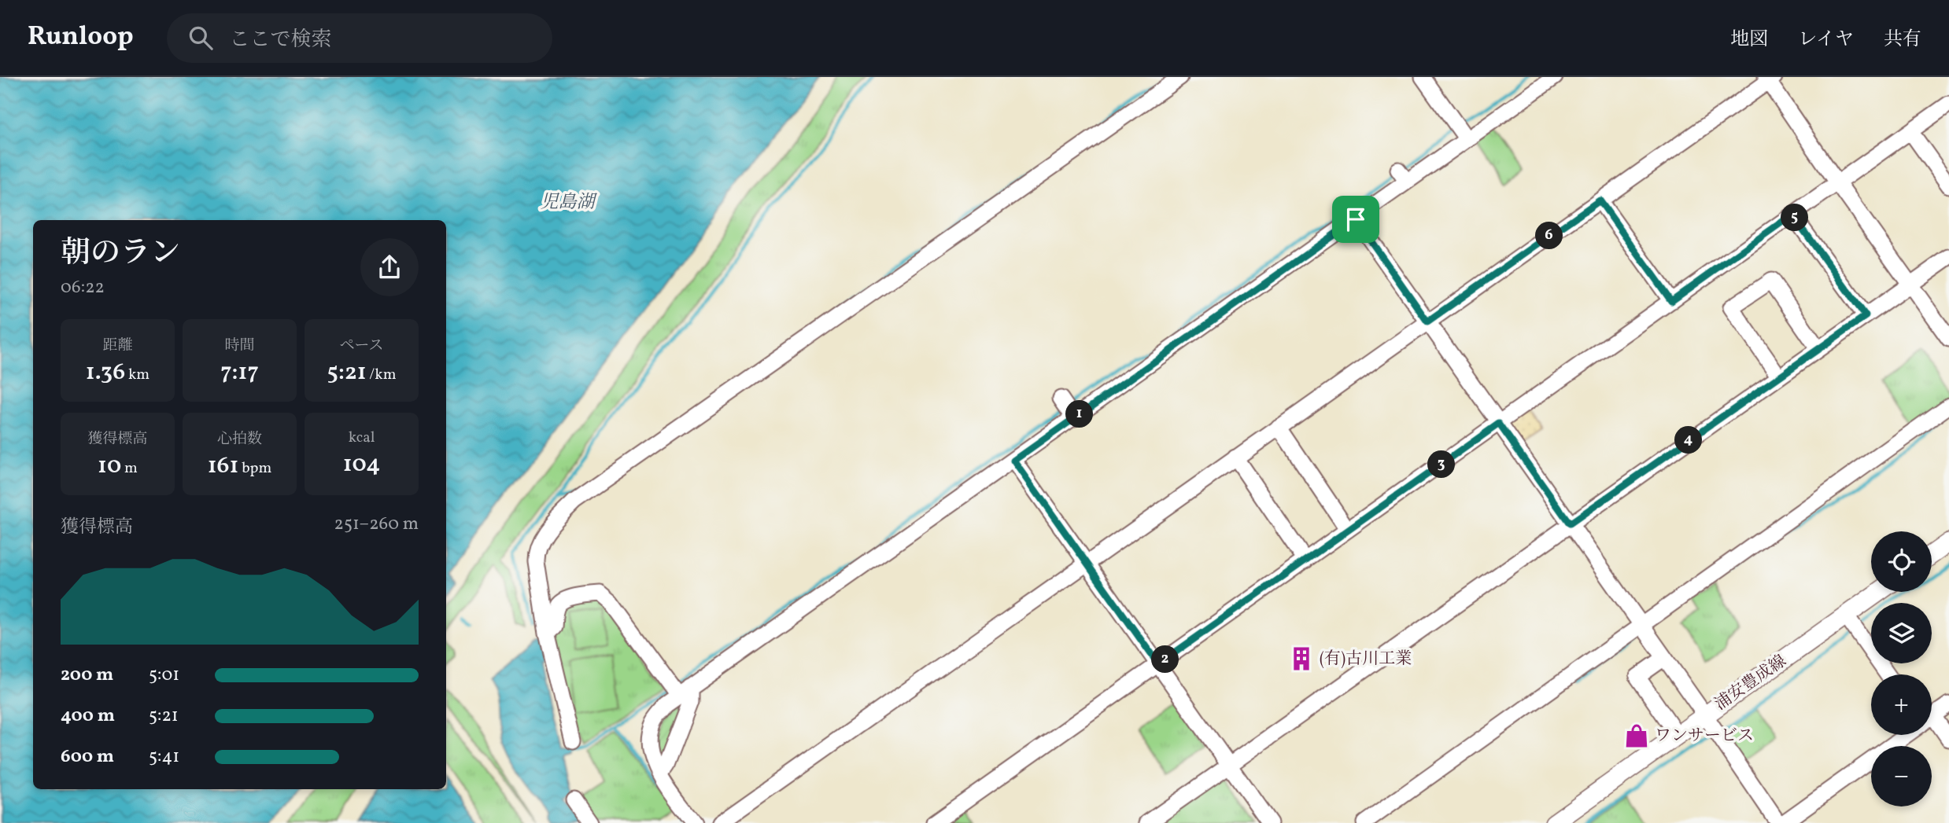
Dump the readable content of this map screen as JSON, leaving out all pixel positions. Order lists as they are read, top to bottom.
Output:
{
  "streets": {
    "main road": ["浦安豊成線"]
  },
  "water": ["児島湖"],
  "places": {
    "building": ["(有)古川工業"],
    "shop": ["ワンサービス"]
  },
  "page": {
    "header": "Runloop",
    "search": "ここで検索",
    "nav": ["地図", "レイヤ", "共有"],
    "pins": [
      "5",
      "6",
      "1",
      "4",
      "3",
      "2"
    ],
    "heading": ["朝のラン", "06:22"],
    "stats": [
      ["距離", "1.36 km"],
      ["時間", "7:17"],
      ["ペース", "5:21 /km"],
      ["獲得標高", "10 m"],
      ["心拍数", "161 bpm"],
      ["kcal", "104"]
    ],
    "chart": ["獲得標高", "251–260 m"],
    "map_buttons": ["+", "−"],
    "list": [
      {
        "name": "200 m",
        "note": "5:01"
      },
      {
        "name": "400 m",
        "note": "5:21"
      },
      {
        "name": "600 m",
        "note": "5:41"
      }
    ]
  }
}
